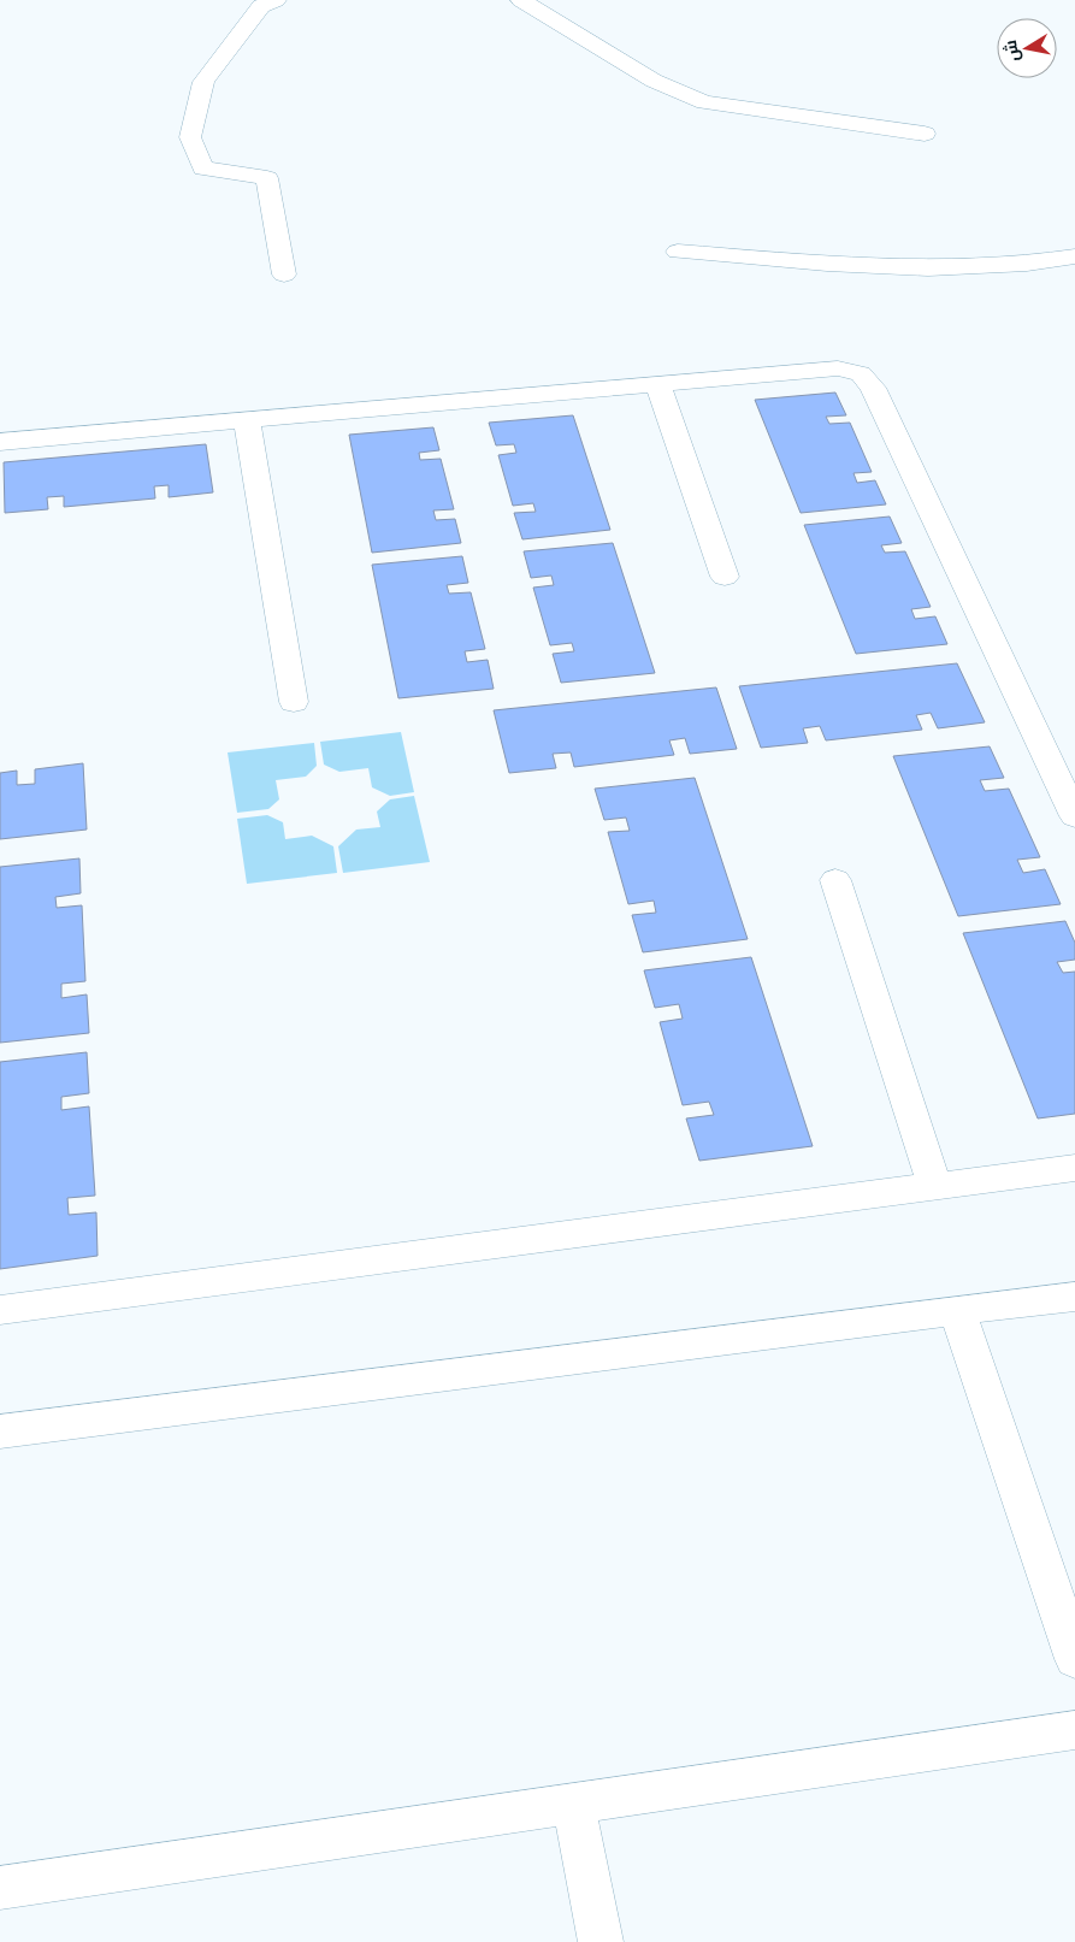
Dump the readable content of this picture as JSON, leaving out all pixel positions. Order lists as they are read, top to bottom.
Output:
{
  "north": "left"
}
